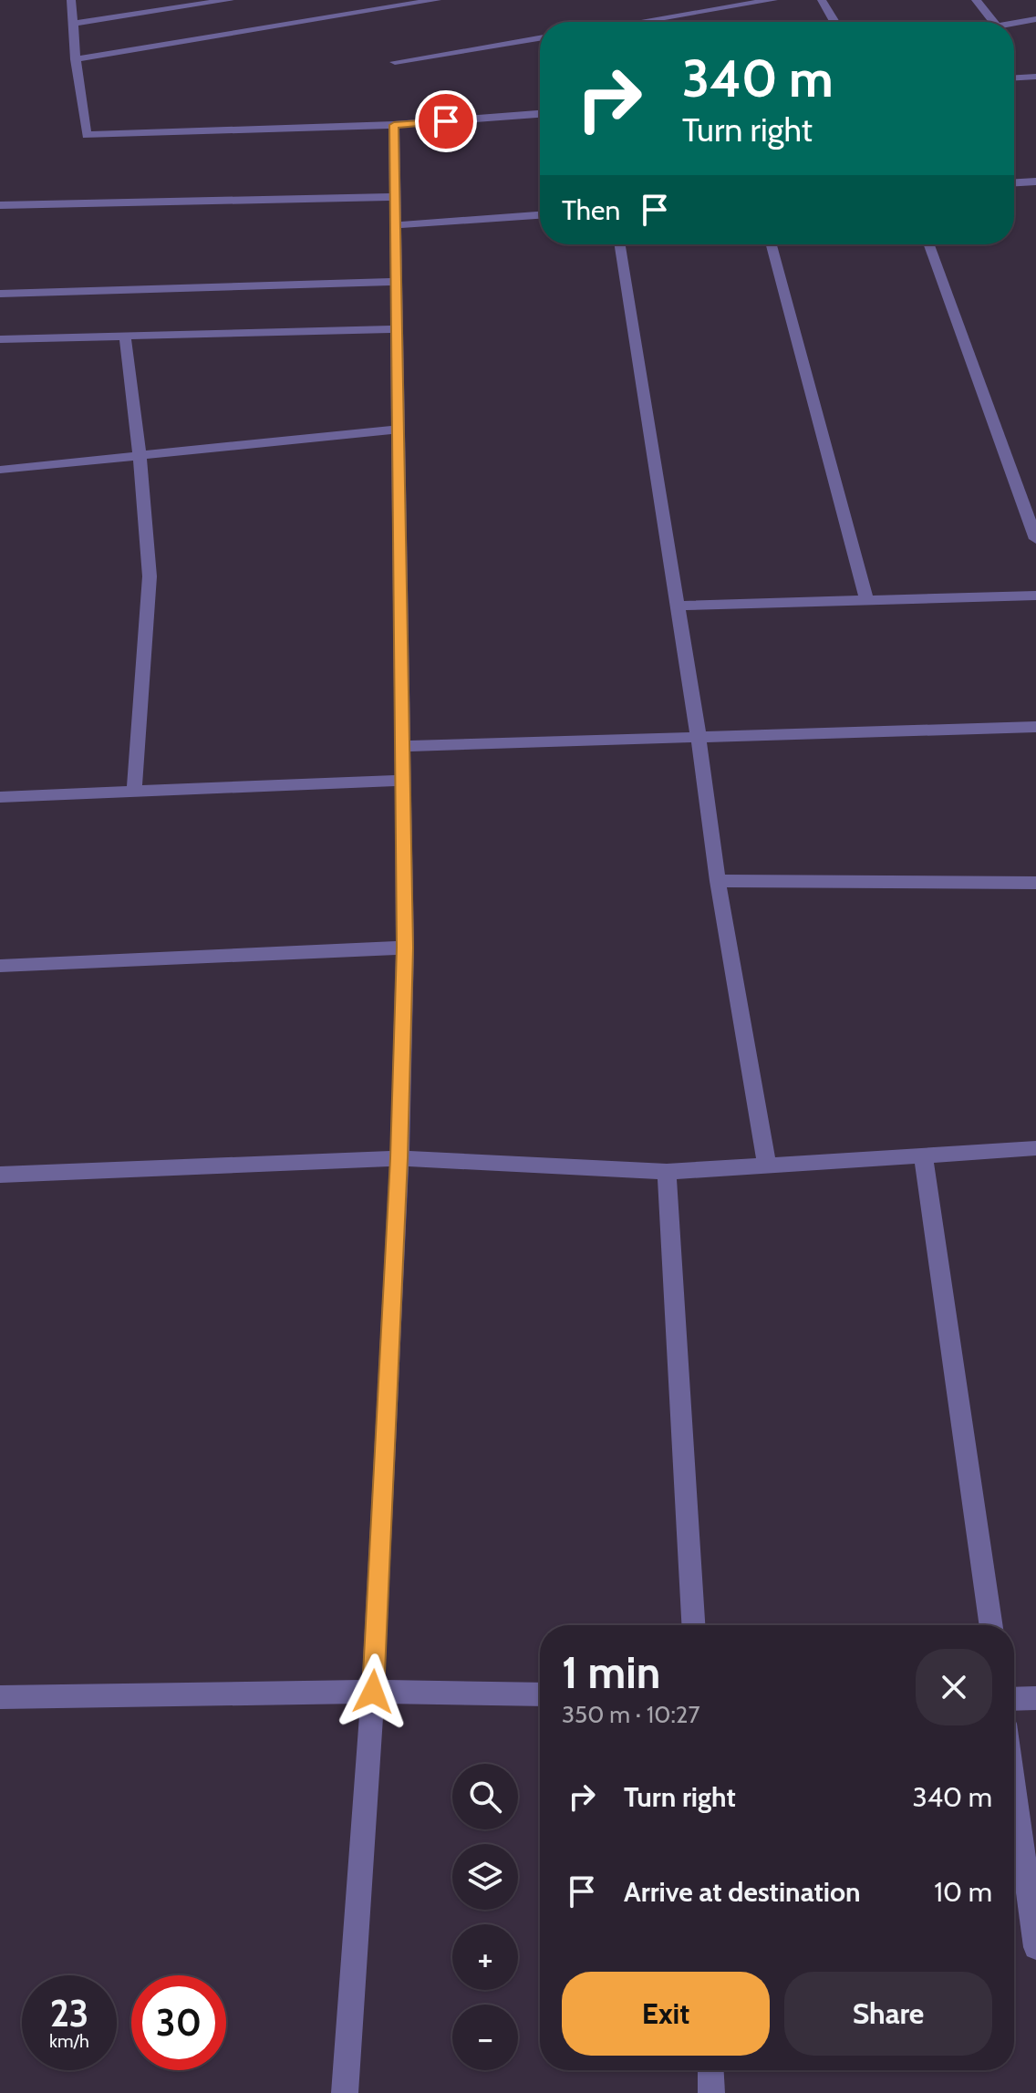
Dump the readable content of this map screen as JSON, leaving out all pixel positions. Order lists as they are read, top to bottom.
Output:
{
  "page": {
    "turn": ["340 m", "Turn right"],
    "then": "Then",
    "heading": ["1 min", "350 m · 10:27"],
    "list": [
      {
        "name": "Turn right",
        "value": "340 m"
      },
      {
        "name": "Arrive at destination",
        "value": "10 m"
      }
    ],
    "map_buttons": ["+", "−"],
    "buttons": ["Exit", "Share"],
    "speed": "23 km/h",
    "limit": "30"
  }
}
